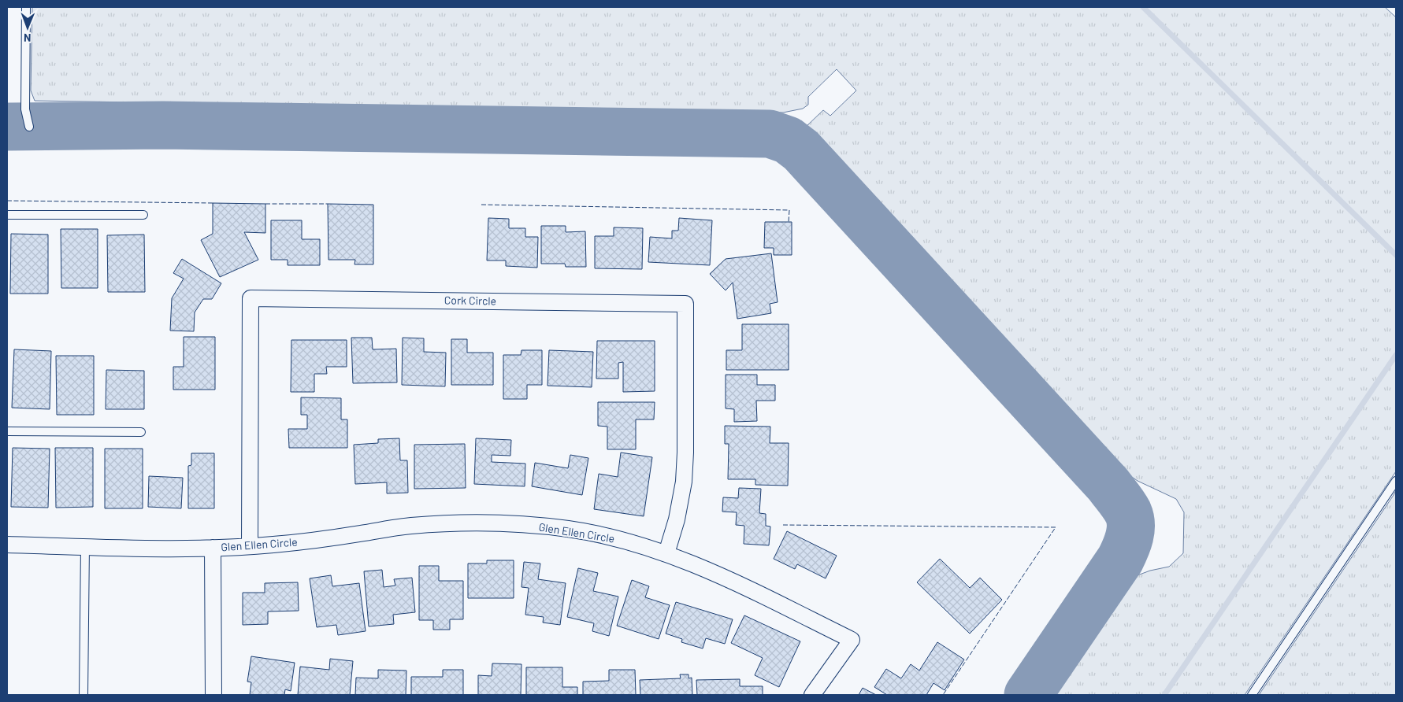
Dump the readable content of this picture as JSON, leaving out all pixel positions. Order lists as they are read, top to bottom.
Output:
{
  "streets": {
    "street": ["Cork Circle", "Glen Ellen Circle"]
  },
  "crossings": [
    ["Cork Circle", "Glen Ellen Circle"]
  ],
  "north": "bottom"
}
